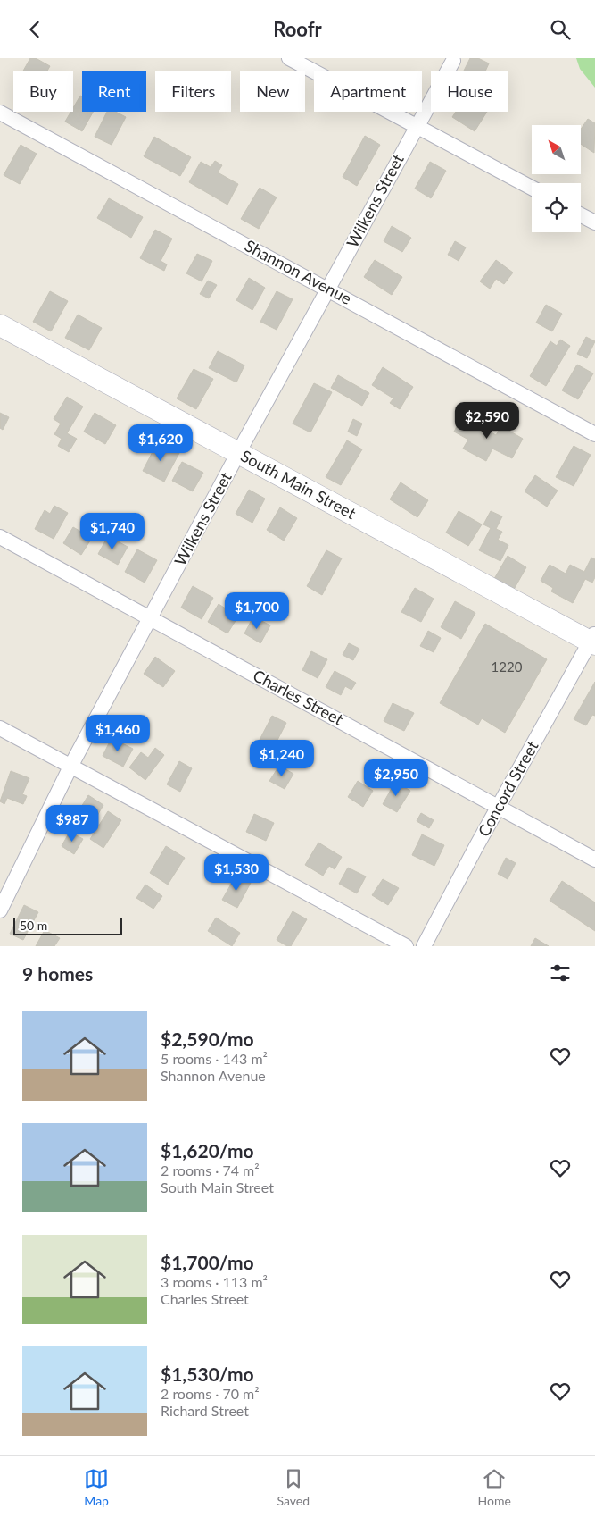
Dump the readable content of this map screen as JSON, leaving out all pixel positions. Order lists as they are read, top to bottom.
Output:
{
  "streets": {
    "street": [
      "Wilkens Street",
      "Shannon Avenue",
      "South Main Street",
      "Charles Street",
      "Concord Street"
    ]
  },
  "crossings": [
    ["Wilkens Street", "Shannon Avenue"],
    ["Wilkens Street", "South Main Street"],
    ["Wilkens Street", "Charles Street"],
    ["South Main Street", "Concord Street"],
    ["Charles Street", "Concord Street"]
  ],
  "house_numbers": ["1220"],
  "scale_bar": "50 m",
  "north": "top left",
  "page": {
    "header": "Roofr",
    "chip": [
      "Buy",
      "Rent",
      "Filters",
      "New",
      "Apartment",
      "House"
    ],
    "price": [
      "$2,590",
      "$1,620",
      "$1,740",
      "$1,700",
      "$1,460",
      "$1,240",
      "$2,950",
      "$987",
      "$1,530"
    ],
    "scale": "50 m",
    "heading": "9 homes",
    "list": [
      {
        "name": "$2,590/mo",
        "note": "5 rooms · 143 m² · Shannon Avenue"
      },
      {
        "name": "$1,620/mo",
        "note": "2 rooms · 74 m² · South Main Street"
      },
      {
        "name": "$1,700/mo",
        "note": "3 rooms · 113 m² · Charles Street"
      },
      {
        "name": "$1,530/mo",
        "note": "2 rooms · 70 m² · Richard Street"
      }
    ],
    "tabs": ["Map", "Saved", "Home"]
  }
}
